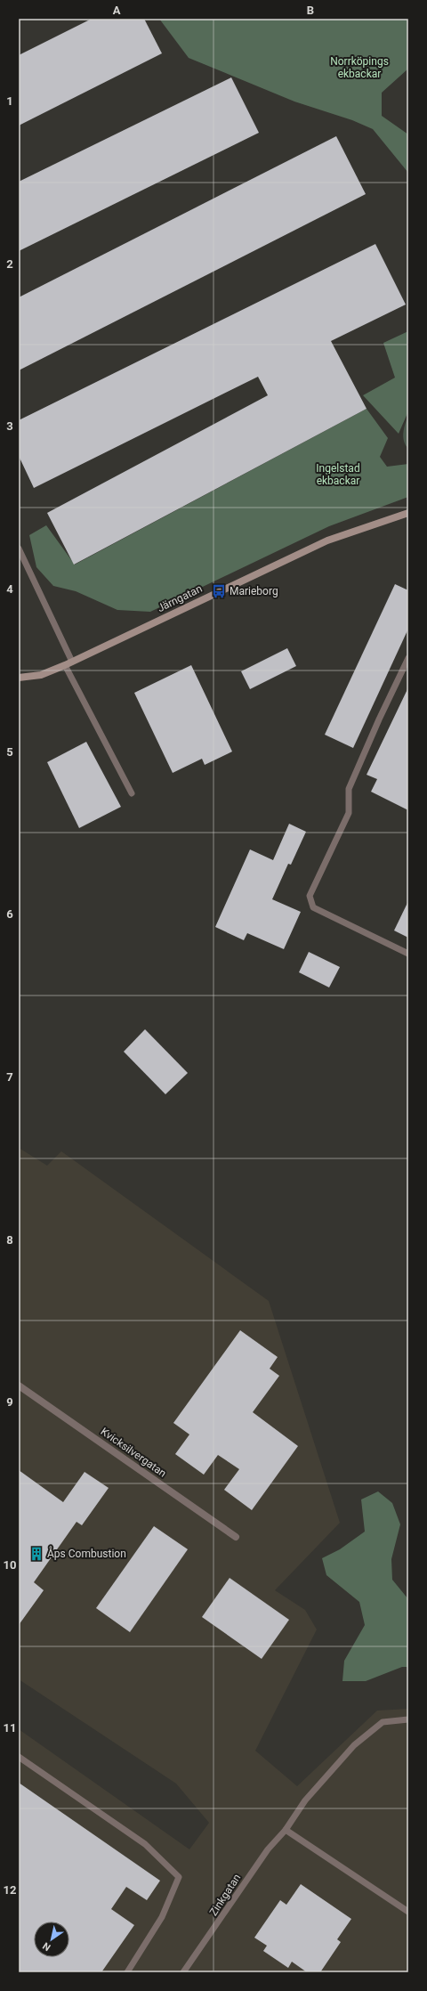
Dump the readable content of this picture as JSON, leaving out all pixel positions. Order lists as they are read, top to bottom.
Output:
{
  "streets": {
    "street": ["Järngatan", "Kvicksilvergatan"],
    "lane": ["Zinkgatan"]
  },
  "parks": ["Norrköpings ekbackar", "Ingelstad ekbackar"],
  "places": {
    "bus stop": ["Marieborg"],
    "building": ["Åps Combustion"]
  },
  "north": "bottom left",
  "grid": {
    "columns": ["A", "B"],
    "rows": [
      "1",
      "2",
      "3",
      "4",
      "5",
      "6",
      "7",
      "8",
      "9",
      "10",
      "11",
      "12"
    ]
  }
}
